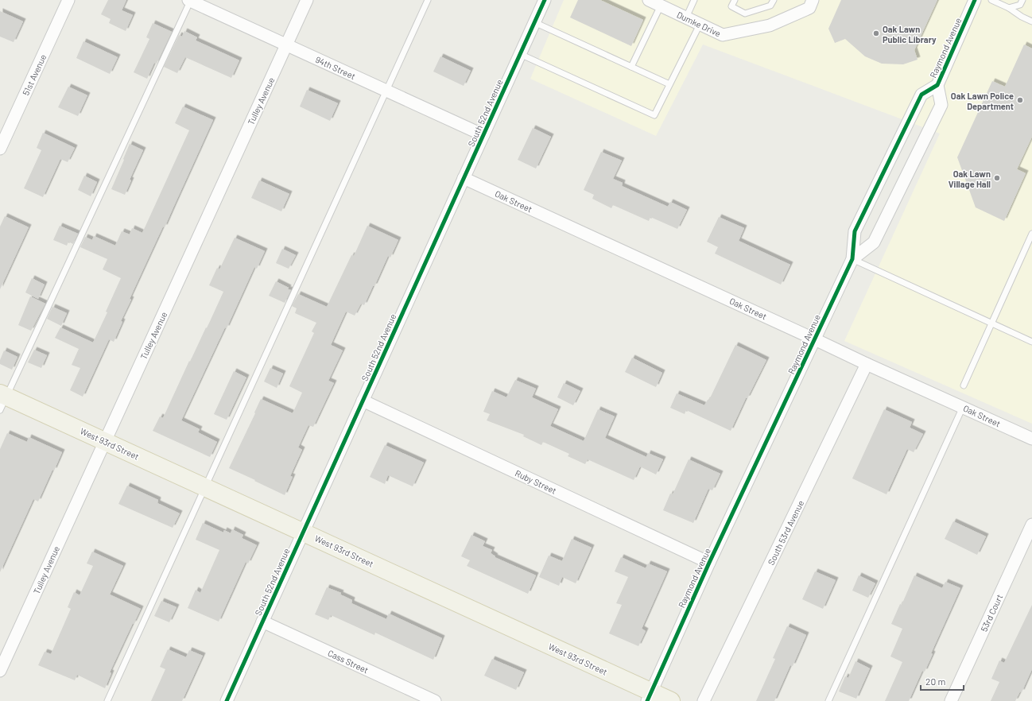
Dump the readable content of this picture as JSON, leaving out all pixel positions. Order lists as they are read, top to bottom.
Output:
{
  "streets": {
    "main road": ["West 93rd Street"],
    "street": [
      "Dumke Drive",
      "Raymond Avenue",
      "94th Street",
      "51st Avenue",
      "Tulley Avenue",
      "South 52nd Avenue",
      "Oak Street",
      "Ruby Street",
      "South 53rd Avenue",
      "53rd Court",
      "Cass Street"
    ]
  },
  "crossings": [
    ["Raymond Avenue", "Oak Street"],
    ["Raymond Avenue", "West 93rd Street"],
    ["Raymond Avenue", "Ruby Street"],
    ["94th Street", "Tulley Avenue"],
    ["94th Street", "South 52nd Avenue"],
    ["Tulley Avenue", "West 93rd Street"],
    ["South 52nd Avenue", "Oak Street"],
    ["South 52nd Avenue", "West 93rd Street"],
    ["South 52nd Avenue", "Ruby Street"],
    ["South 52nd Avenue", "Cass Street"],
    ["Oak Street", "South 53rd Avenue"]
  ],
  "places": ["Oak Lawn Public Library", "Oak Lawn Police Department", "Oak Lawn Village Hall"],
  "scale_bar": "20 m"
}
